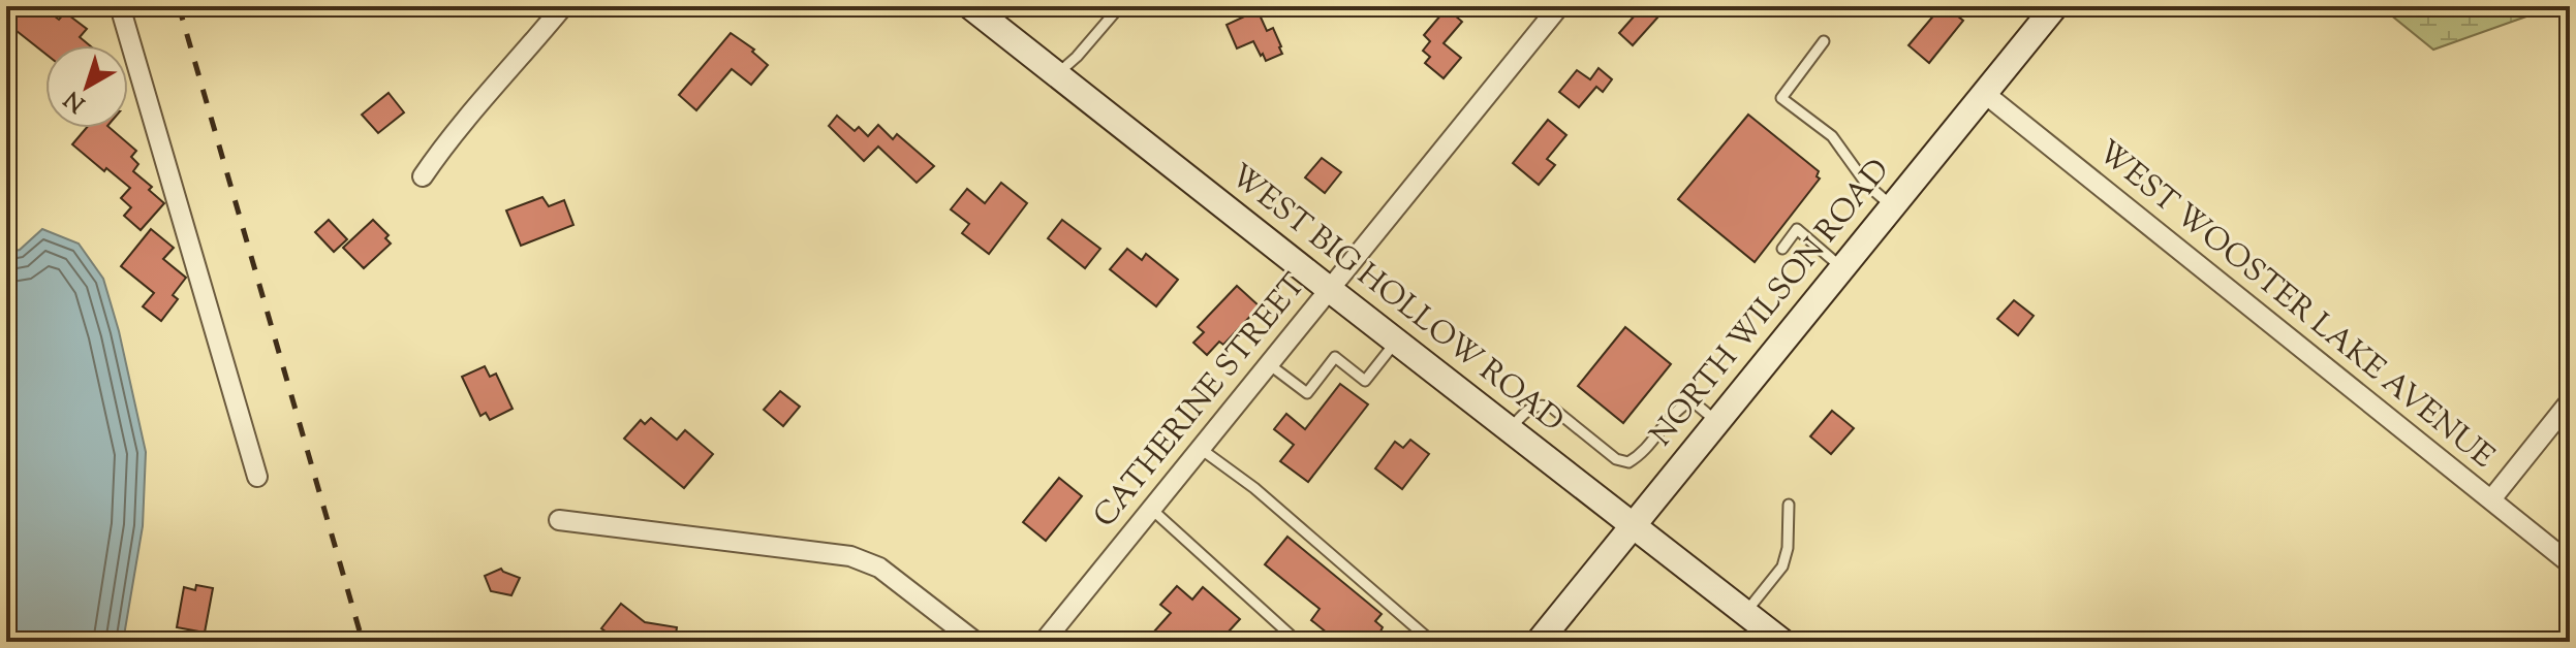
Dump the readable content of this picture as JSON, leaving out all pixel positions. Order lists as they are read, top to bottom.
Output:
{
  "streets": {
    "main road": ["WEST BIG HOLLOW ROAD", "NORTH WILSON ROAD"],
    "street": ["WEST WOOSTER LAKE AVENUE", "CATHERINE STREET"]
  },
  "crossings": [
    ["WEST BIG HOLLOW ROAD", "NORTH WILSON ROAD"],
    ["WEST BIG HOLLOW ROAD", "CATHERINE STREET"],
    ["NORTH WILSON ROAD", "WEST WOOSTER LAKE AVENUE"]
  ],
  "north": "bottom left"
}
